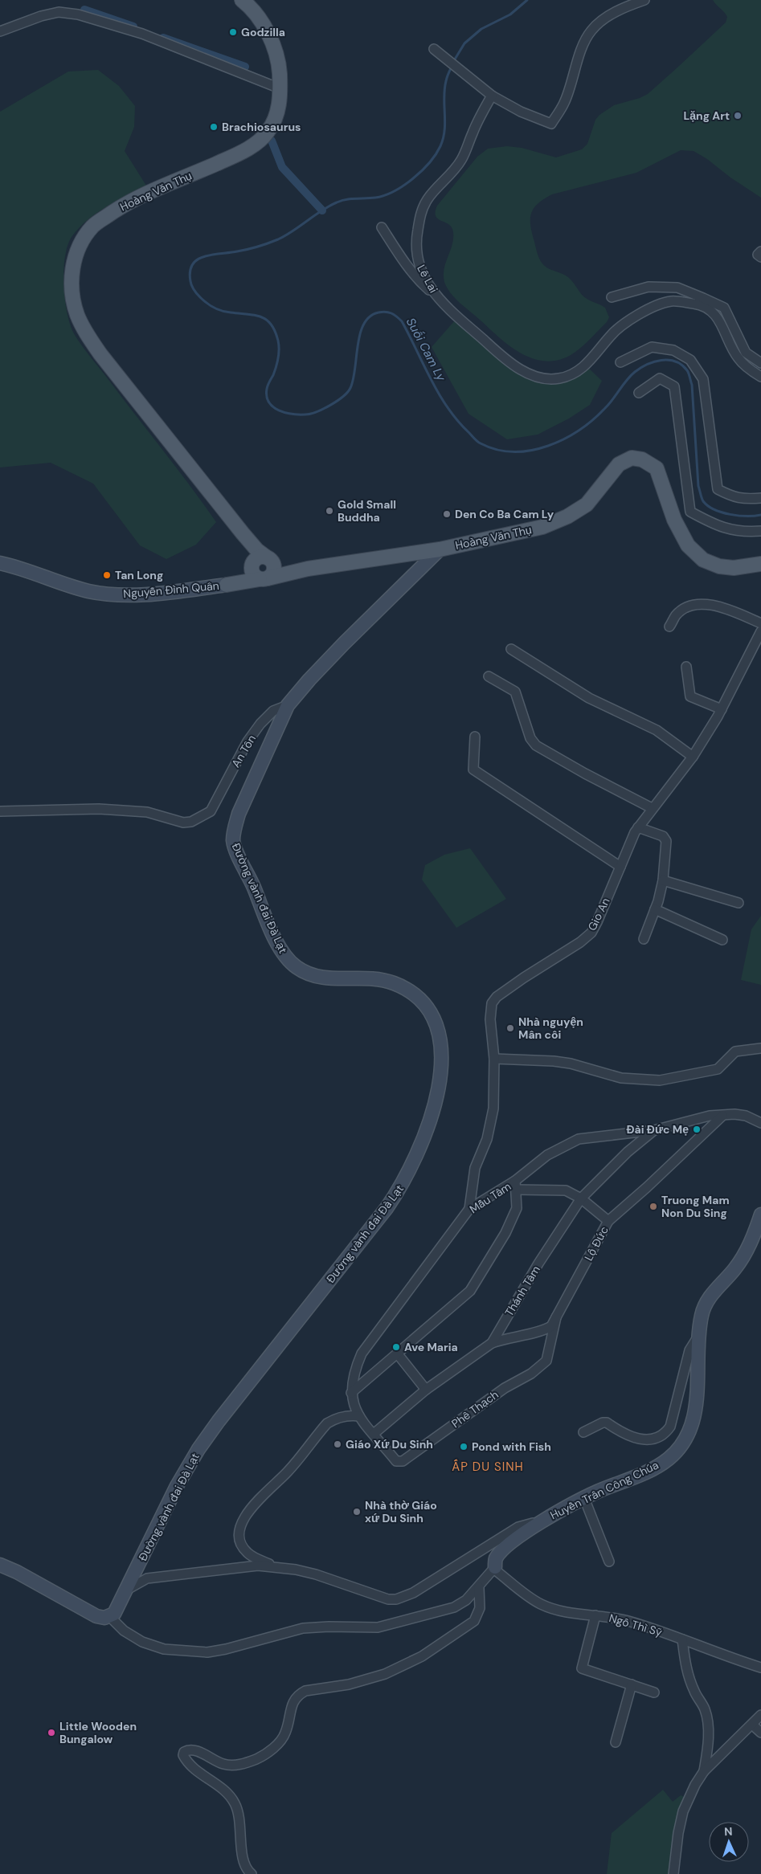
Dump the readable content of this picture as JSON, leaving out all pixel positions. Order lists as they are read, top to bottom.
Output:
{
  "streets": {
    "main road": [
      "Hoàng Văn Thụ",
      "Nguyễn Đình Quân",
      "An Tôn",
      "Đường vành đai Đà Lạt",
      "Huyền Trân Công Chúa"
    ],
    "street": [
      "Lê Lai",
      "Gio An",
      "Mẫu Tâm",
      "Lộ Đức",
      "Thánh Tâm",
      "Phê Thạch",
      "Ngô Thì Sỹ"
    ]
  },
  "crossings": [
    ["Hoàng Văn Thụ", "Nguyễn Đình Quân"],
    ["Hoàng Văn Thụ", "An Tôn"],
    ["An Tôn", "Đường vành đai Đà Lạt"],
    ["Đường vành đai Đà Lạt", "Huyền Trân Công Chúa"],
    ["Gio An", "Mẫu Tâm"],
    ["Mẫu Tâm", "Lộ Đức"],
    ["Mẫu Tâm", "Thánh Tâm"],
    ["Mẫu Tâm", "Phê Thạch"],
    ["Lộ Đức", "Thánh Tâm"],
    ["Lộ Đức", "Phê Thạch"],
    ["Thánh Tâm", "Phê Thạch"],
    ["Huyền Trân Công Chúa", "Ngô Thì Sỹ"]
  ],
  "districts": ["ẤP DU SINH"],
  "water": ["Suối Cam Ly"],
  "places": [
    "Godzilla",
    "Lặng Art",
    "Brachiosaurus",
    "Gold Small Buddha",
    "Den Co Ba Cam Ly",
    "Tan Long",
    "Nhà nguyện Mân côi",
    "Đài Đức Mẹ",
    "Truong Mam Non Du Sing",
    "Ave Maria",
    "Giáo Xứ Du Sinh",
    "Pond with Fish",
    "Nhà thờ Giáo xứ Du Sinh",
    "Little Wooden Bungalow"
  ],
  "north": "top"
}
